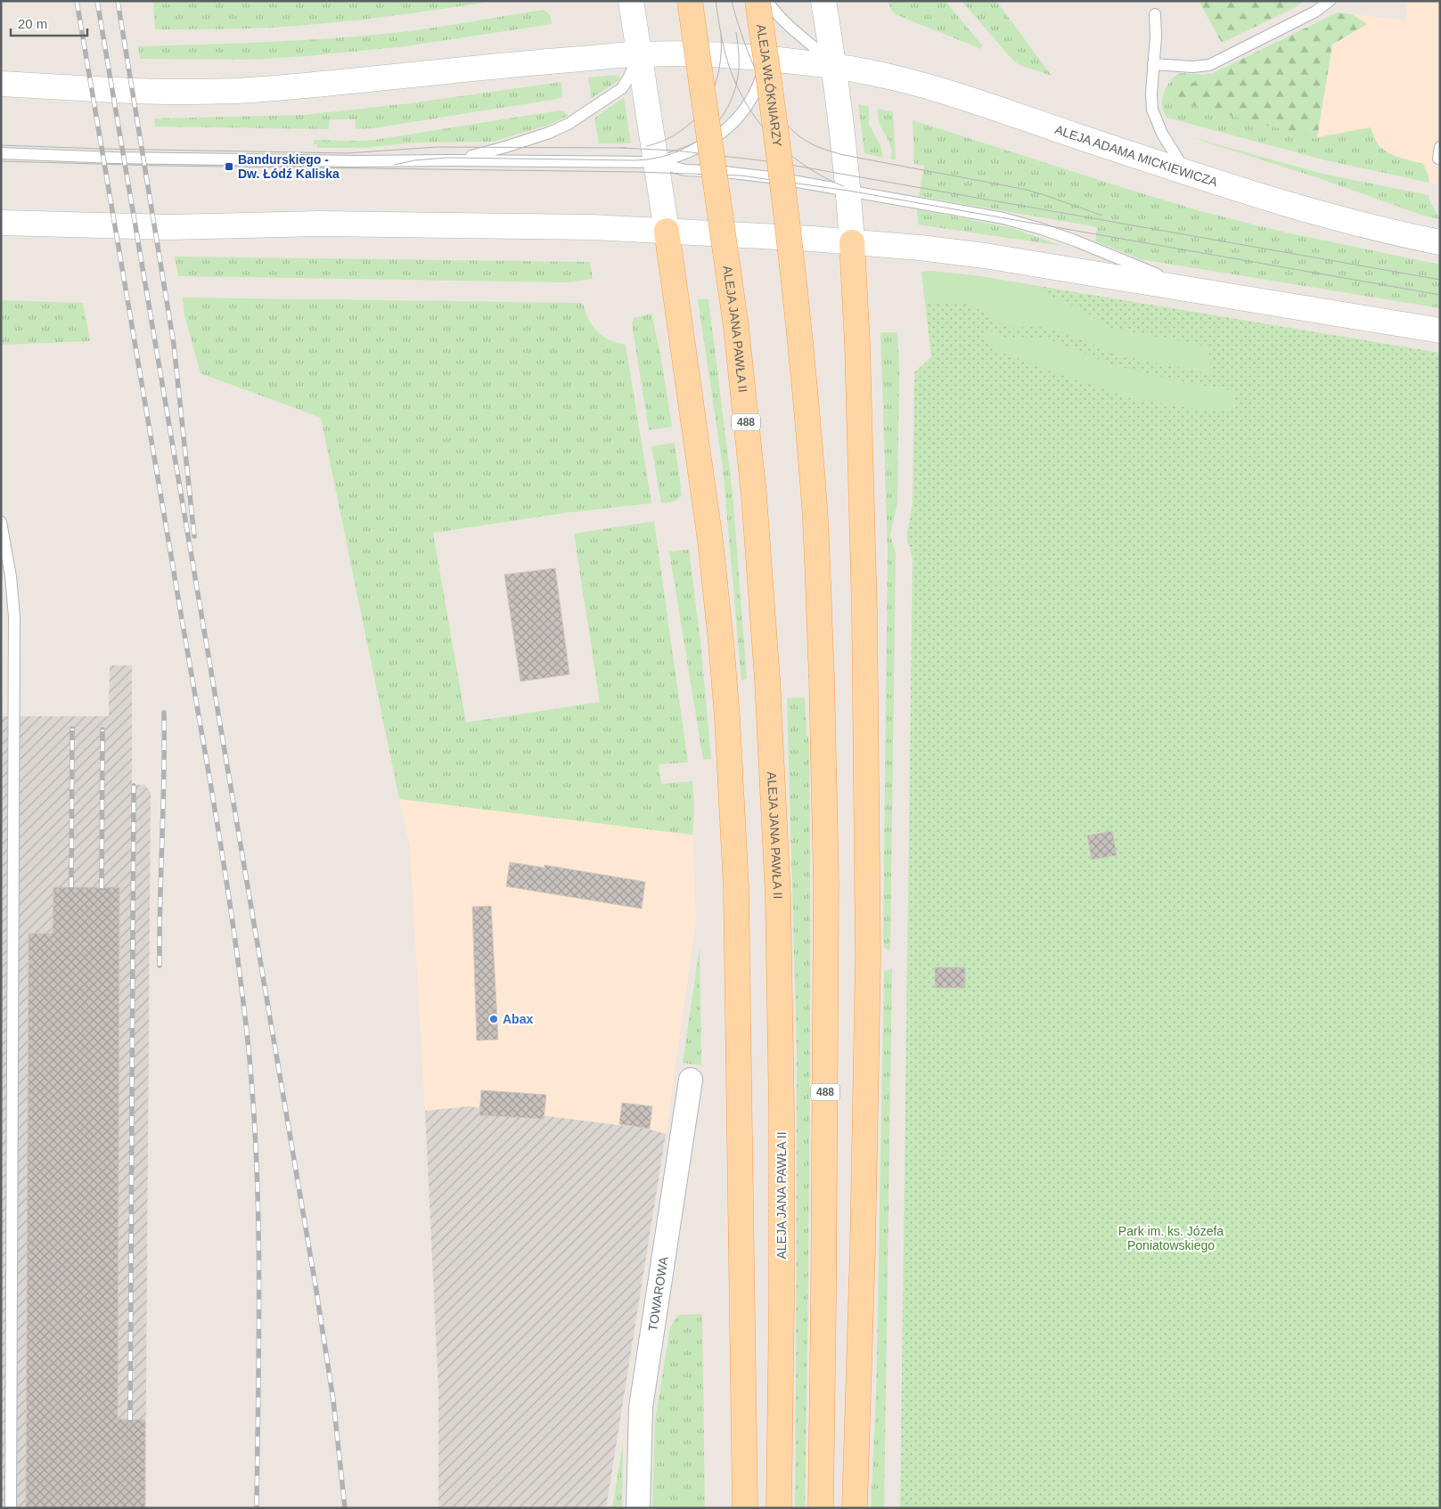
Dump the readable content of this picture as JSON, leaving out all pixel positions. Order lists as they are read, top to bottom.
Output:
{
  "streets": {
    "main road": [
      "ALEJA WŁÓKNIARZY",
      "ALEJA ADAMA MICKIEWICZA",
      "ALEJA JANA PAWŁA II",
      "488"
    ],
    "street": ["TOWAROWA"]
  },
  "parks": ["Park im. ks. Józefa Poniatowskiego"],
  "places": {
    "transit": ["Bandurskiego - Dw. Łódź Kaliska"],
    "other": ["Abax"]
  },
  "scale_bar": "20 m"
}
